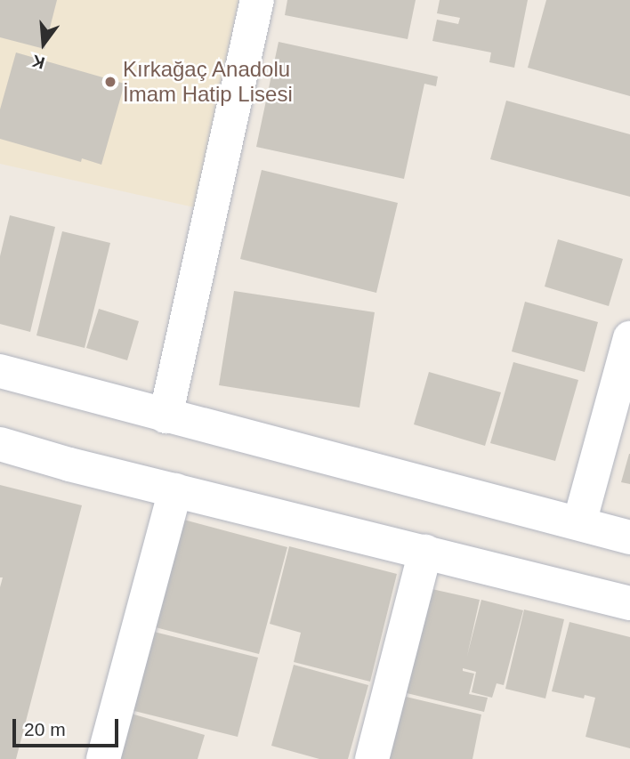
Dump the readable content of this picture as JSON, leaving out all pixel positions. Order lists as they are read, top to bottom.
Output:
{
  "places": ["Kırkağaç Anadolu İmam Hatip Lisesi"],
  "scale_bar": "20 m",
  "north": "bottom"
}
